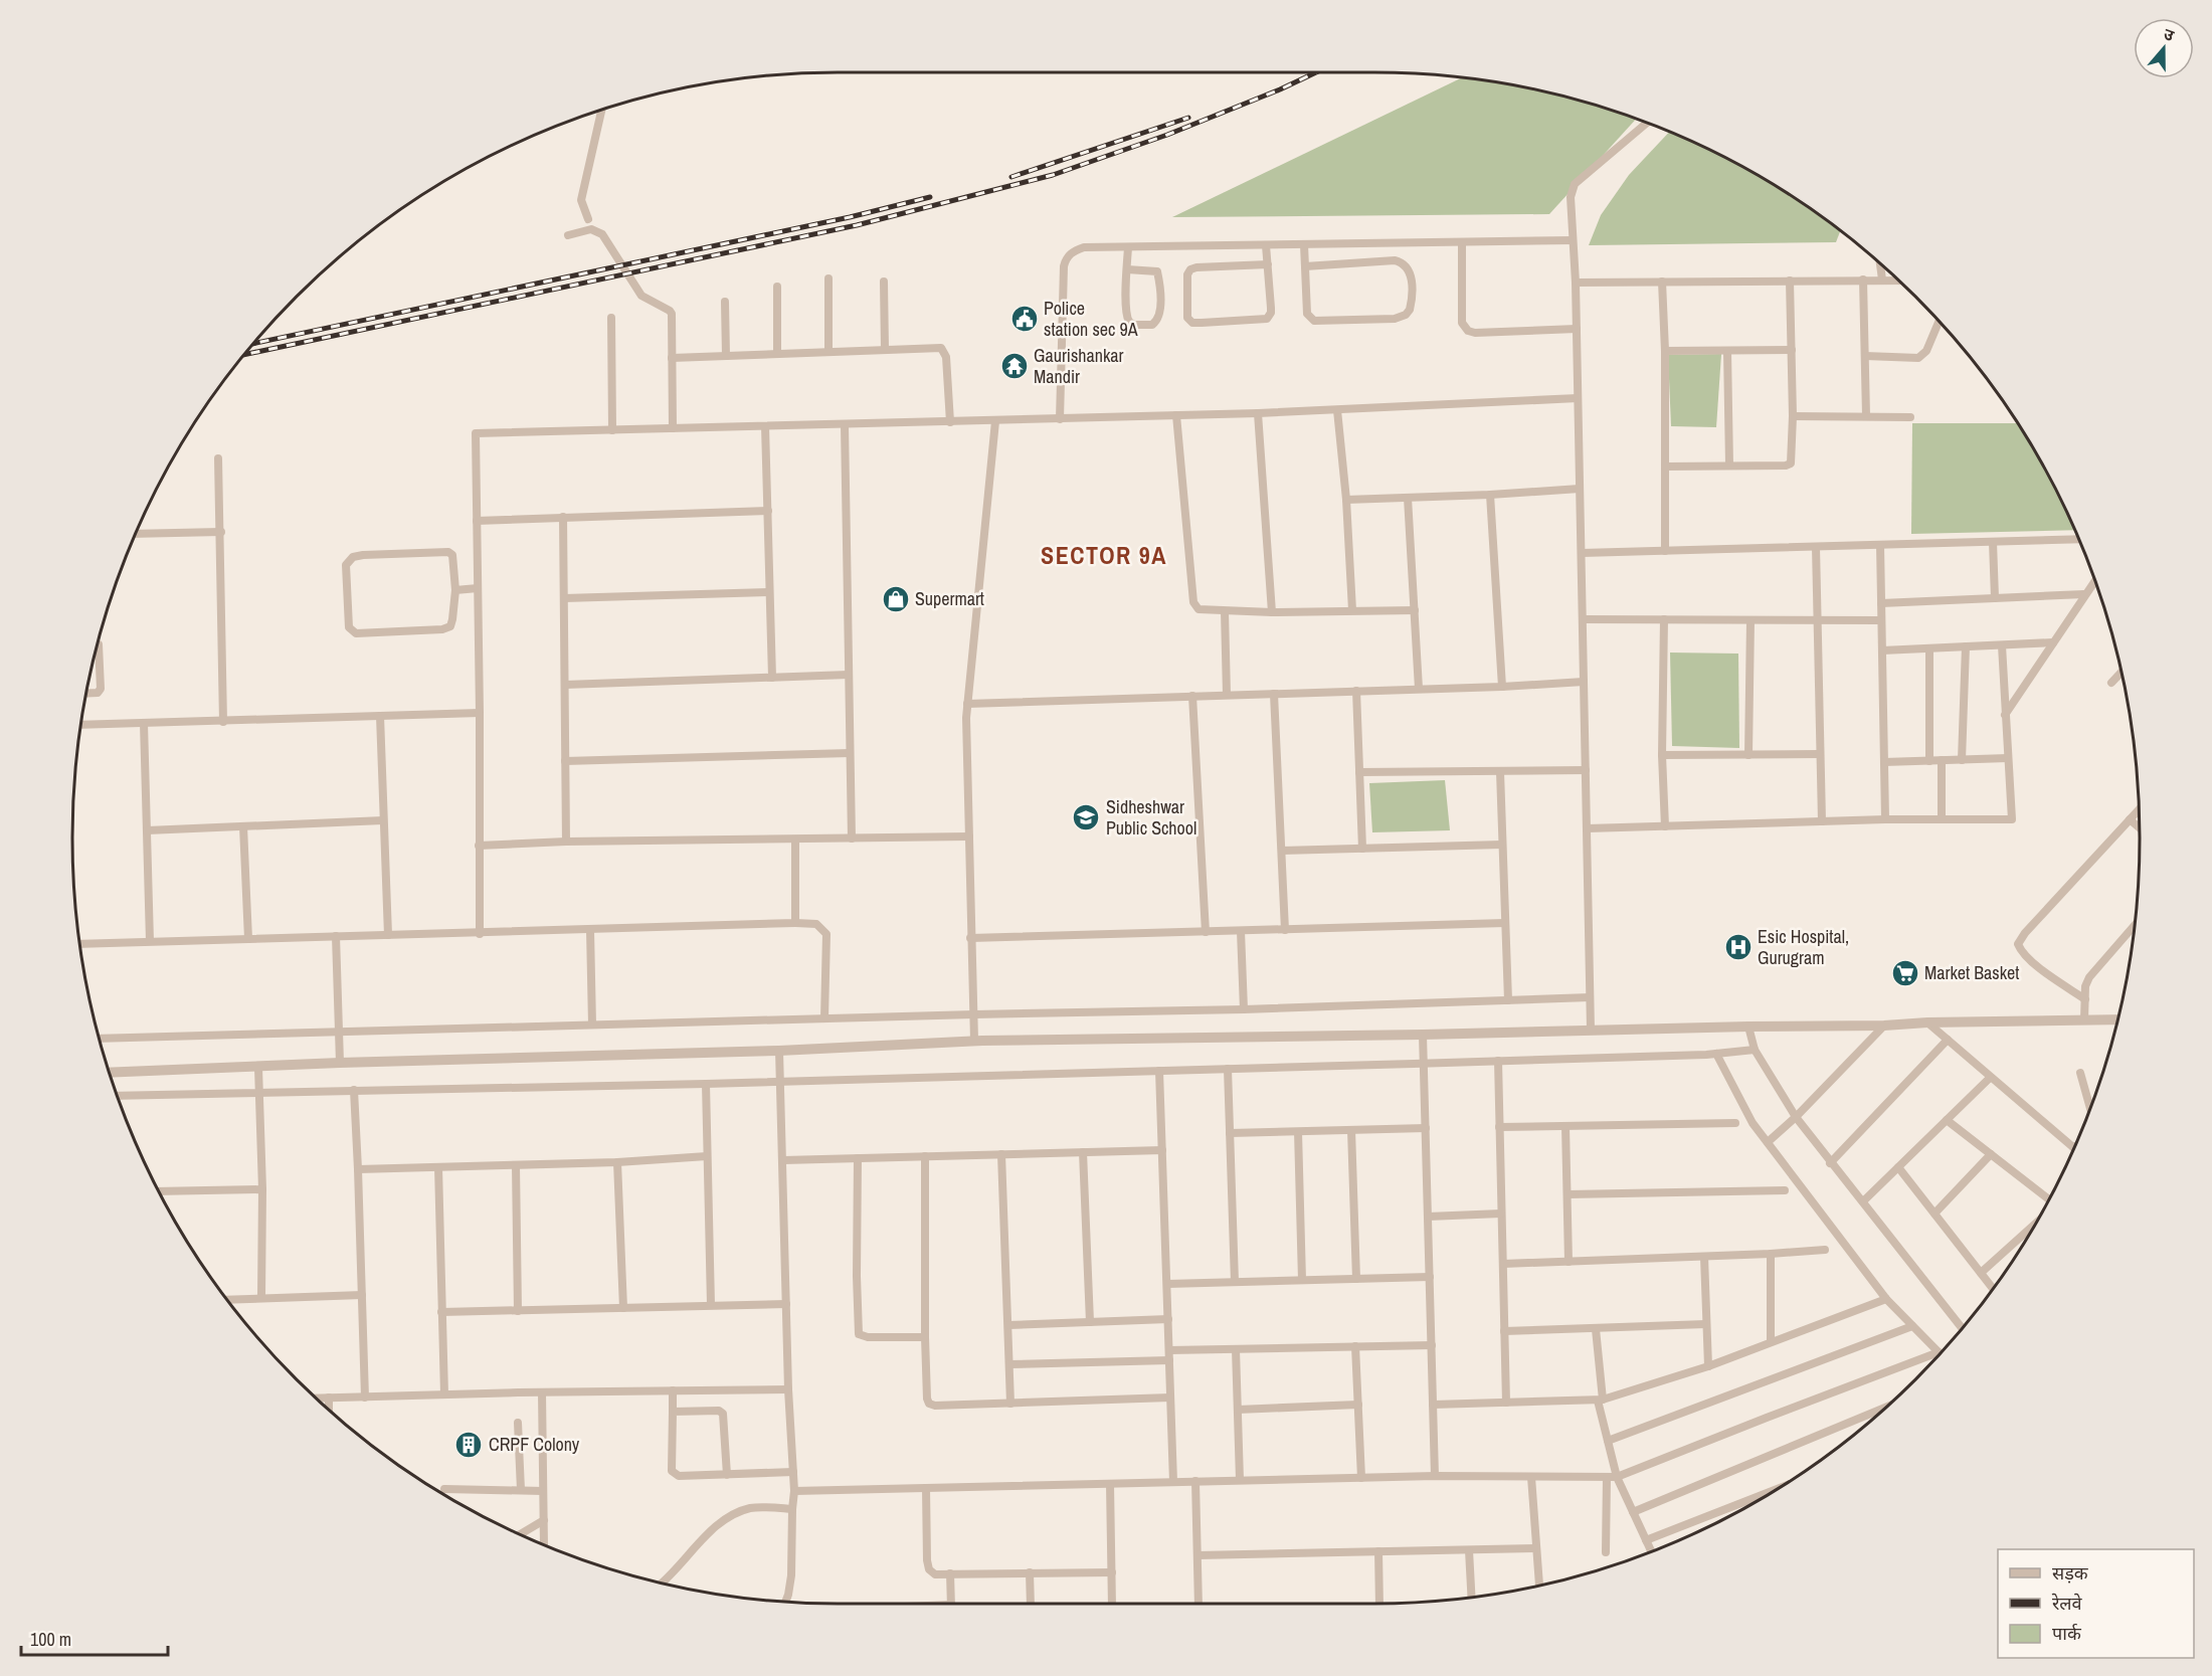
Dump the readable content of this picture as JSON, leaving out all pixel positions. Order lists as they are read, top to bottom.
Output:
{
  "districts": ["SECTOR 9A"],
  "places": {
    "public building": ["Police station sec 9A"],
    "temple": ["Gaurishankar Mandir"],
    "shop": ["Supermart"],
    "school or university": ["Sidheshwar Public School"],
    "hospital": ["Esic Hospital, Gurugram"],
    "supermarket": ["Market Basket"],
    "building": ["CRPF Colony"]
  },
  "legend": ["सड़क", "रेलवे", "पार्क"],
  "scale_bar": "100 m",
  "north": "top"
}
